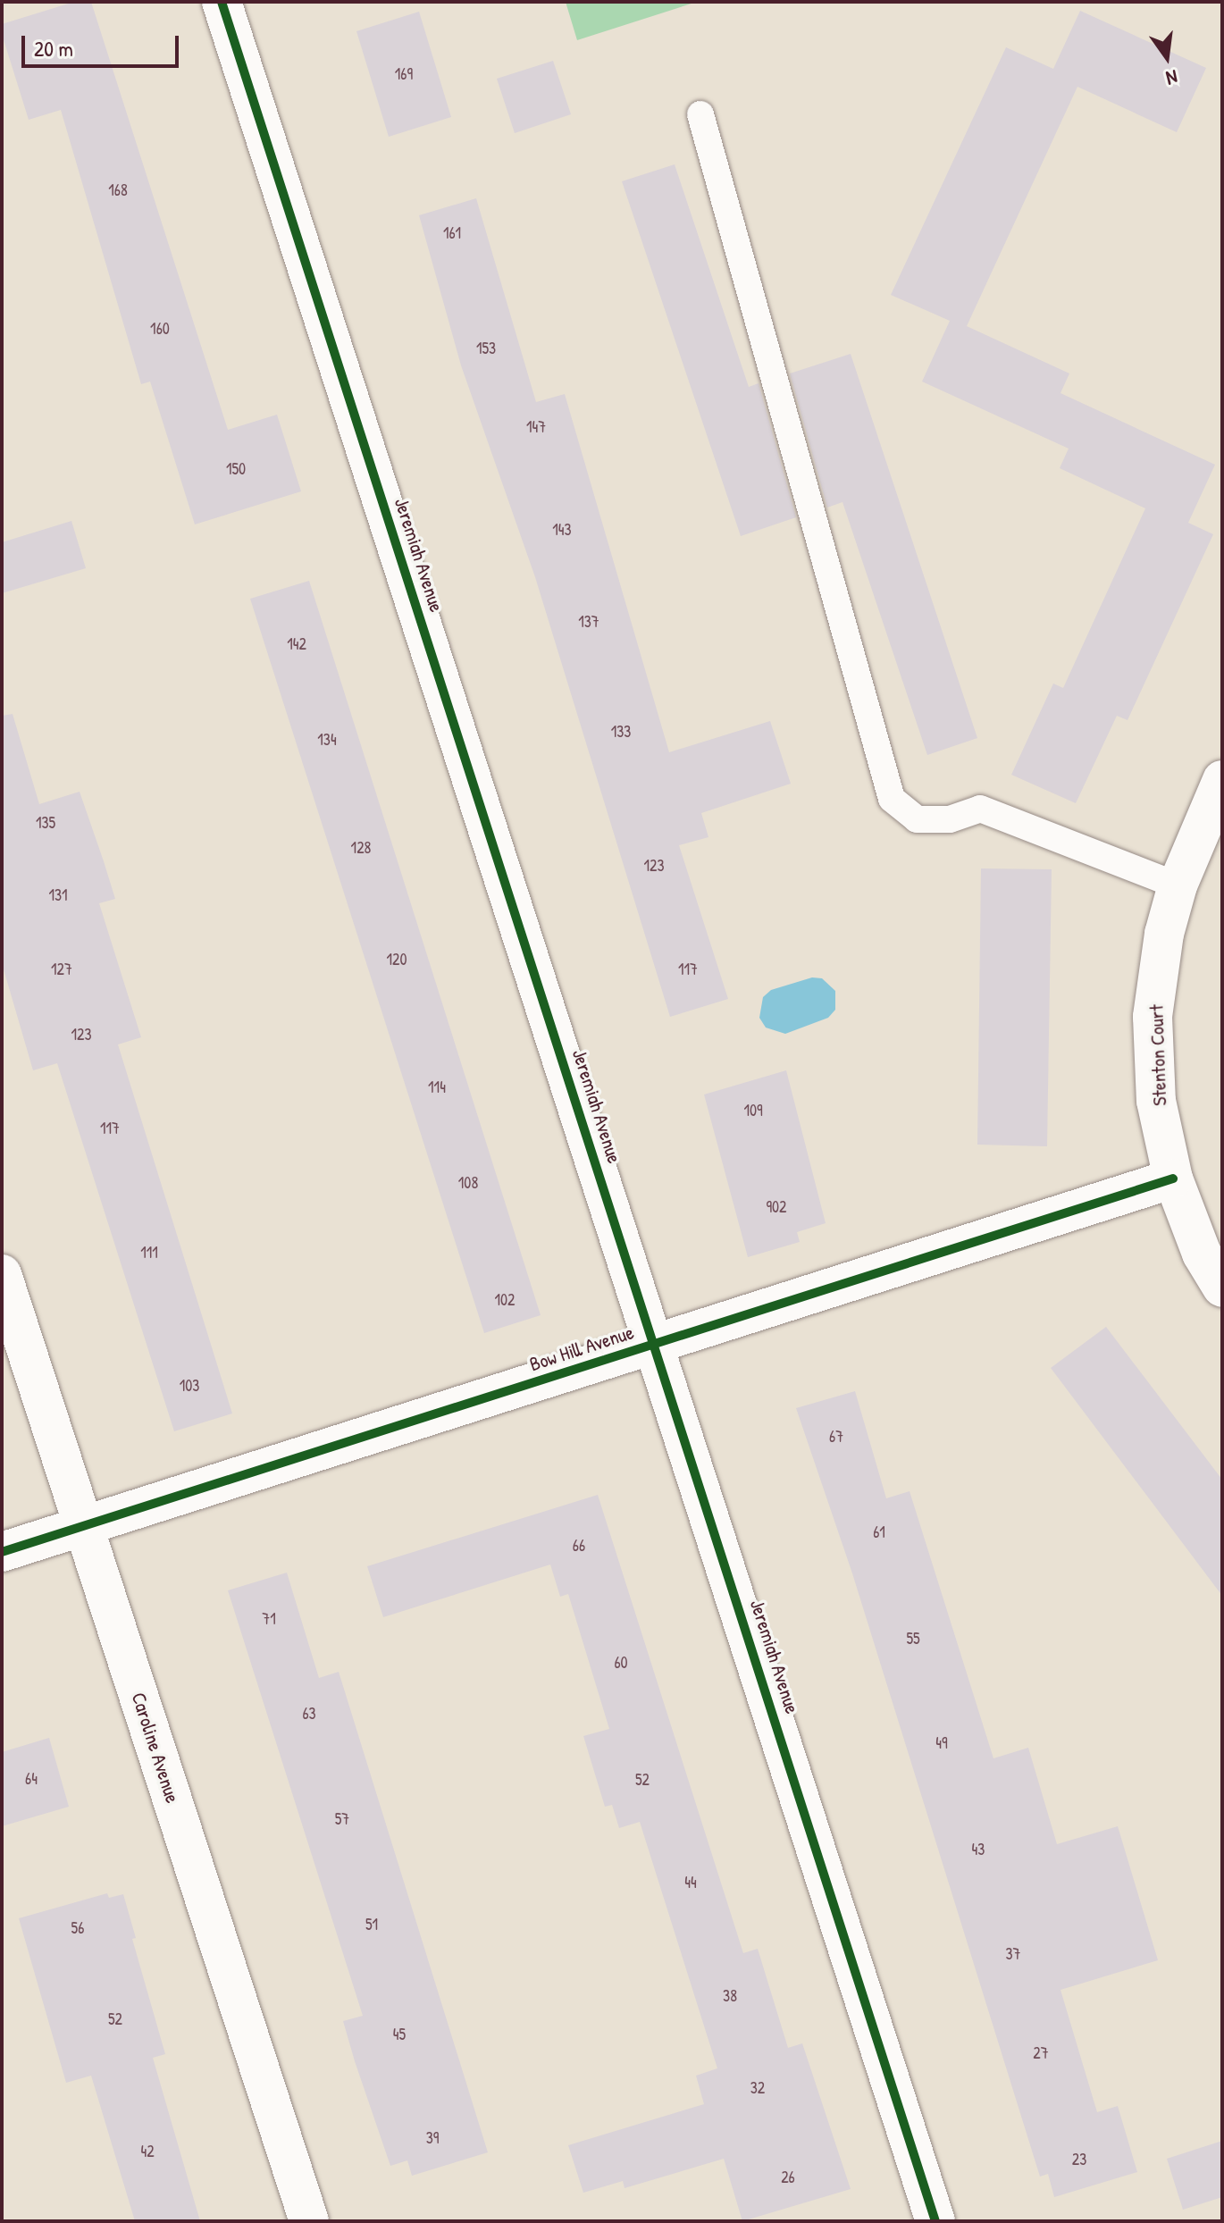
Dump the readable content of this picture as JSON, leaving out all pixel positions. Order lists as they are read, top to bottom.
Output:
{
  "streets": {
    "street": [
      "Jeremiah Avenue",
      "Stenton Court",
      "Bow Hill Avenue",
      "Caroline Avenue"
    ]
  },
  "crossings": [
    ["Jeremiah Avenue", "Bow Hill Avenue"],
    ["Stenton Court", "Bow Hill Avenue"],
    ["Bow Hill Avenue", "Caroline Avenue"]
  ],
  "house_numbers": [
    "169",
    "168",
    "161",
    "160",
    "153",
    "147",
    "150",
    "143",
    "137",
    "142",
    "133",
    "134",
    "135",
    "128",
    "123",
    "131",
    "120",
    "127",
    "117",
    "123",
    "114",
    "109",
    "117",
    "108",
    "902",
    "111",
    "102",
    "103",
    "67",
    "61",
    "66",
    "71",
    "55",
    "60",
    "63",
    "49",
    "64",
    "52",
    "57",
    "43",
    "44",
    "51",
    "56",
    "37",
    "38",
    "52",
    "45",
    "27",
    "32",
    "39",
    "42",
    "23",
    "26"
  ],
  "scale_bar": "20 m",
  "north": "bottom"
}
